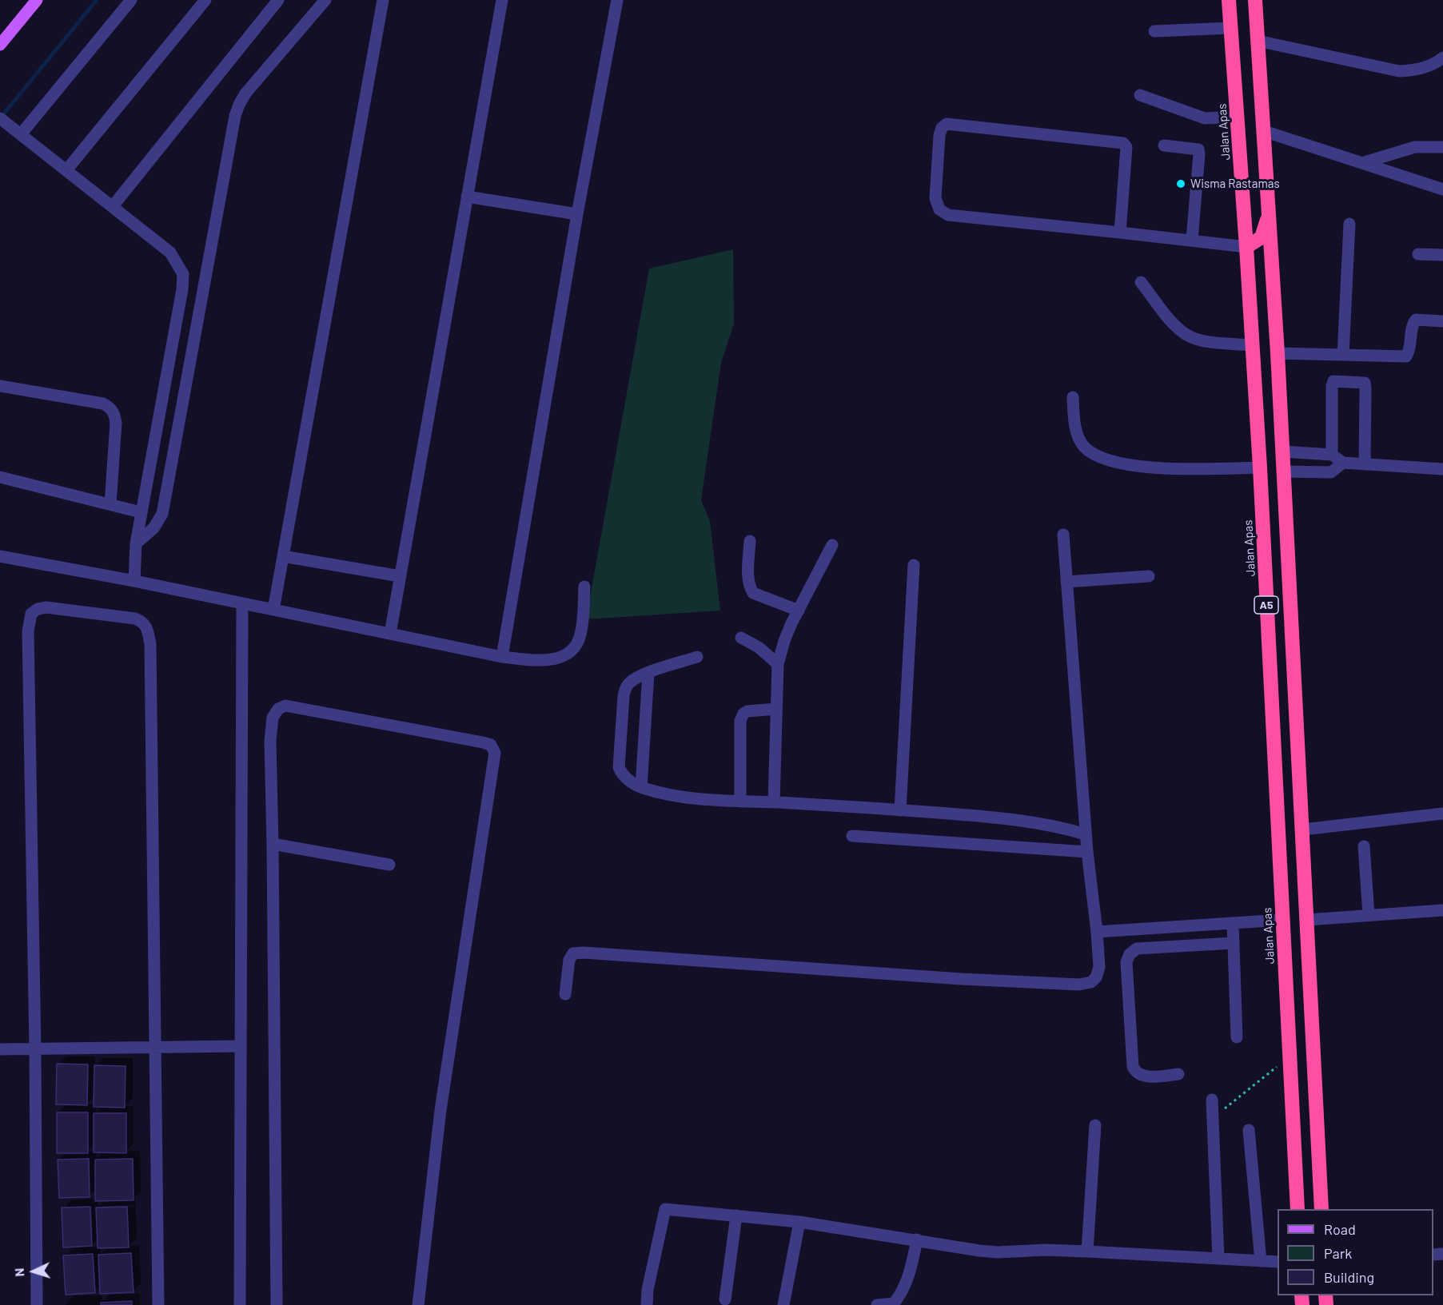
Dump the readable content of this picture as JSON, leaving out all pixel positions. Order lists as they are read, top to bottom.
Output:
{
  "streets": {
    "highway": ["Jalan Apas", "A5"]
  },
  "places": ["Wisma Rastamas"],
  "legend": ["Road", "Park", "Building"],
  "north": "left"
}
